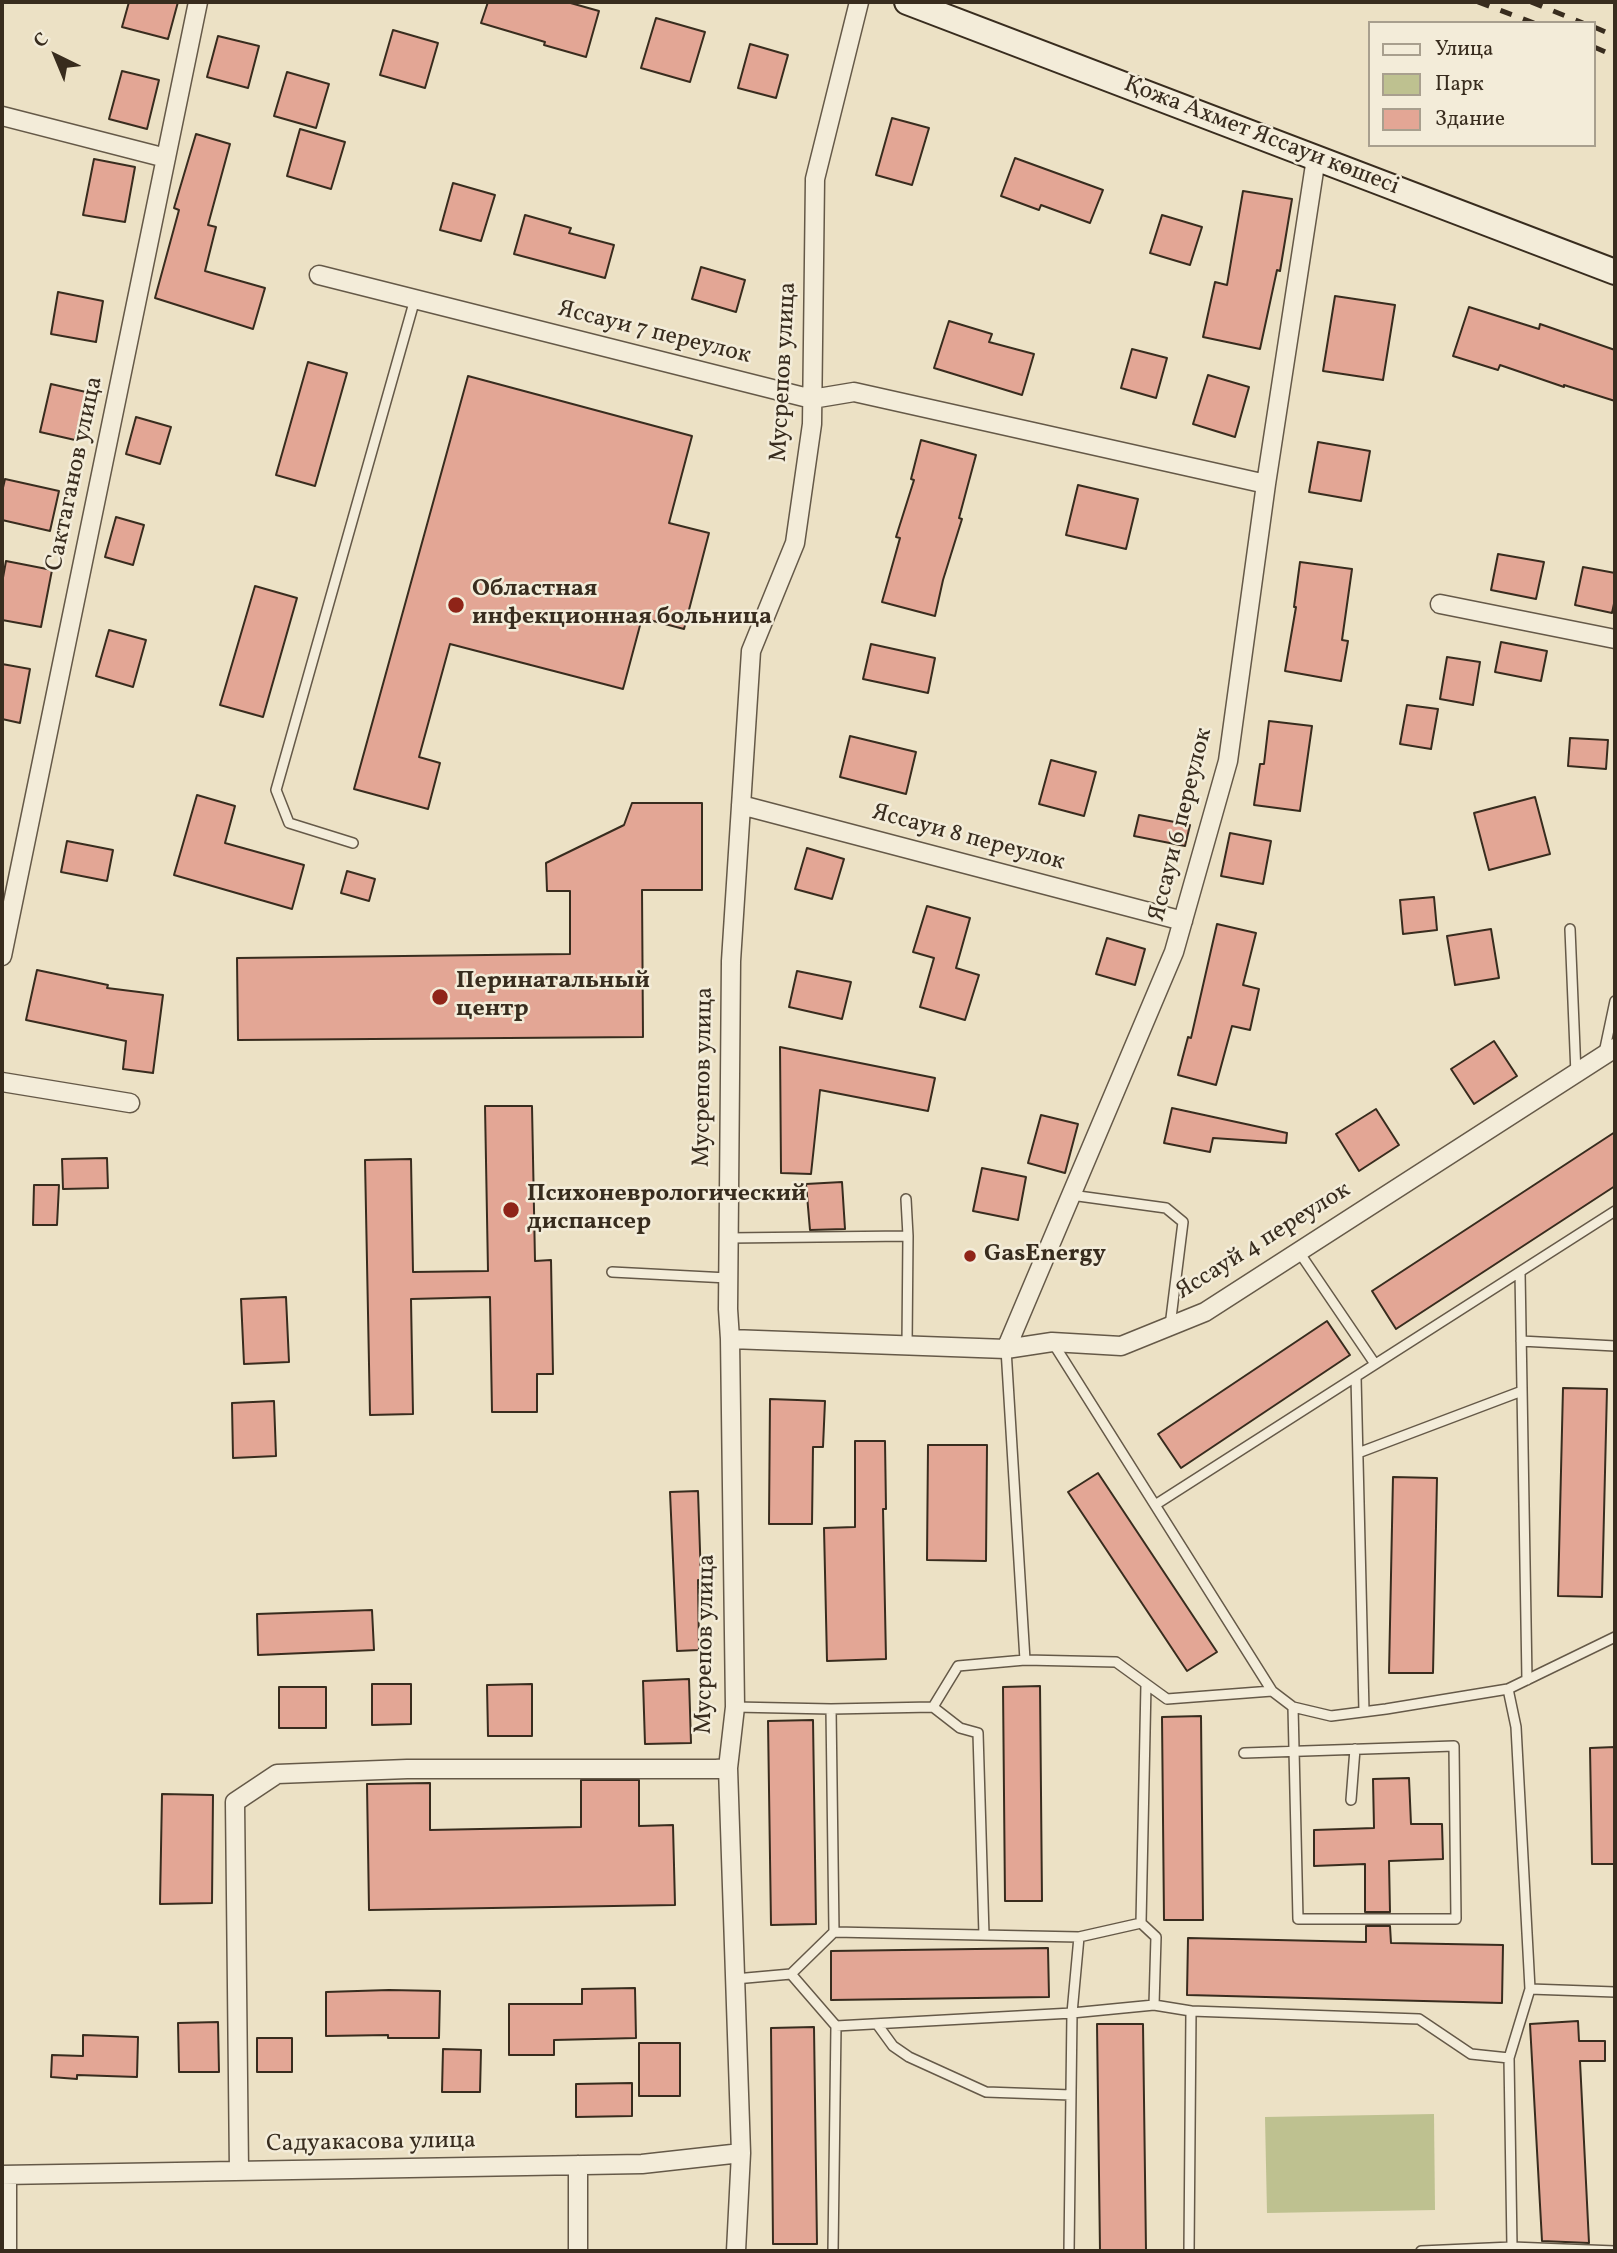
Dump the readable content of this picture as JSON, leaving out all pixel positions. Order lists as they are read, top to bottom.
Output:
{
  "streets": {
    "street": [
      "Қожа Ахмет Яссауи көшесі",
      "Яссауи 7 переулок",
      "Мусрепов улица",
      "Сактаганов улица",
      "Яссауи 6 переулок",
      "Яссауи 8 переулок",
      "Яссауй 4 переулок",
      "Садуакасова улица"
    ]
  },
  "crossings": [
    ["Қожа Ахмет Яссауи көшесі", "Яссауи 6 переулок"],
    ["Яссауи 7 переулок", "Мусрепов улица"],
    ["Яссауи 7 переулок", "Яссауи 6 переулок"],
    ["Мусрепов улица", "Яссауи 8 переулок"],
    ["Мусрепов улица", "Яссауй 4 переулок"],
    ["Мусрепов улица", "Садуакасова улица"],
    ["Яссауи 6 переулок", "Яссауи 8 переулок"],
    ["Яссауи 6 переулок", "Яссауй 4 переулок"]
  ],
  "places": [
    "Областная инфекционная больница",
    "Перинатальный центр",
    "Психоневрологический диспансер",
    "GasEnergy"
  ],
  "legend": ["Улица", "Парк", "Здание"],
  "north": "top left"
}
